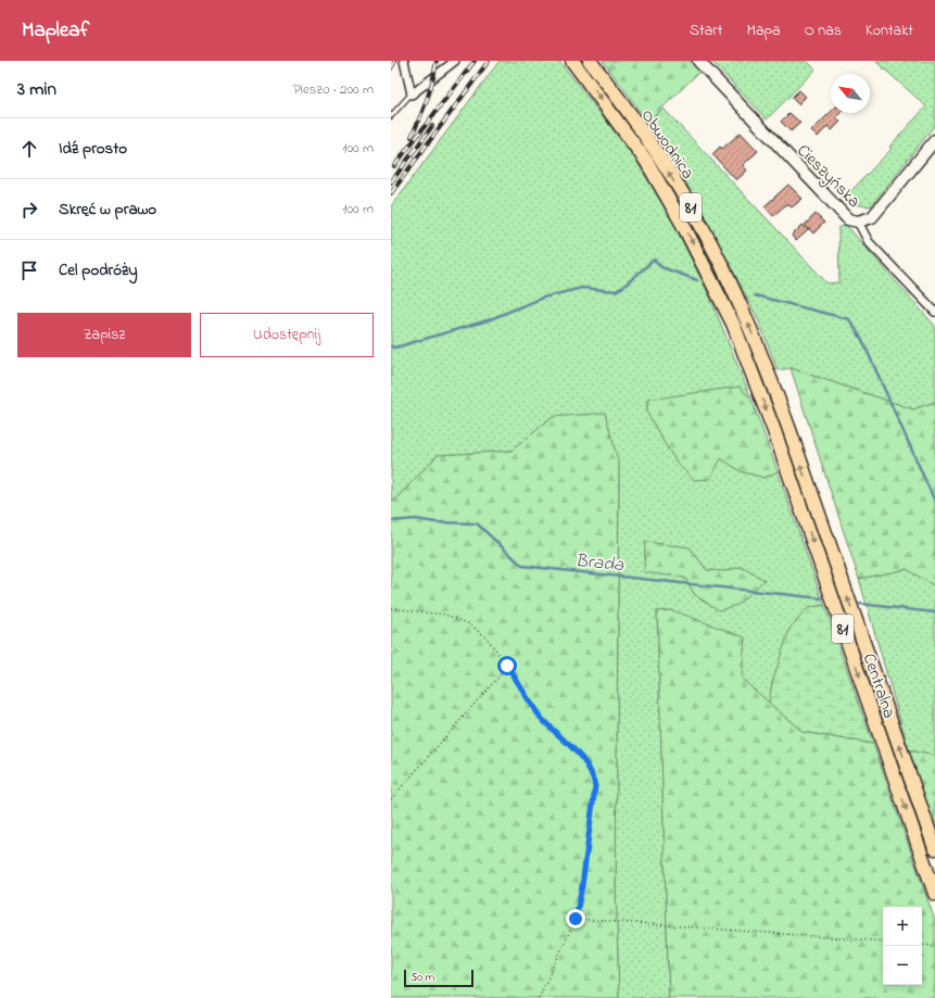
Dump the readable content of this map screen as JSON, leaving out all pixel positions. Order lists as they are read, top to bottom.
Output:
{
  "streets": {
    "main road": ["Obwodnica", "81", "Centralna"],
    "street": ["Cieszyńska"]
  },
  "crossings": [
    ["Obwodnica", "Centralna"]
  ],
  "water": ["Brada"],
  "scale_bar": "50 m",
  "north": "top left",
  "page": {
    "header": "Mapleaf",
    "nav": [
      "Start",
      "Mapa",
      "O nas",
      "Kontakt"
    ],
    "heading": ["3 min", "Pieszo · 200 m"],
    "list": [
      ["Idź prosto", "100 m"],
      ["Skręć w prawo", "100 m"],
      "Cel podróży"
    ],
    "buttons": ["Zapisz", "Udostępnij"],
    "map_buttons": ["+", "−"],
    "scale": "50 m"
  }
}
